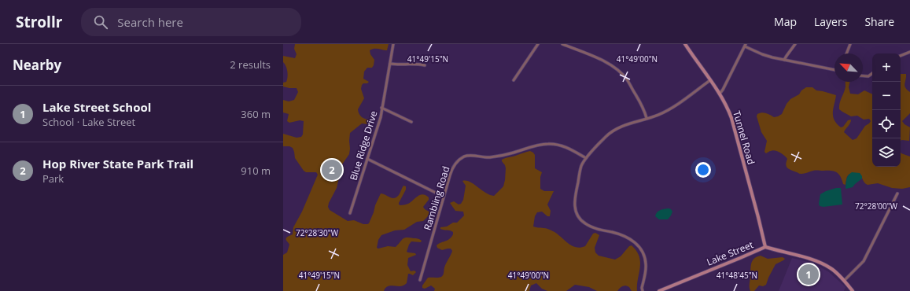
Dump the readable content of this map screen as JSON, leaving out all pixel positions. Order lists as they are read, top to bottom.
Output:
{
  "streets": {
    "main road": ["Tunnel Road", "Lake Street"],
    "street": ["Blue Ridge Drive", "Rambling Road"]
  },
  "crossings": [
    ["Tunnel Road", "Lake Street"]
  ],
  "north": "top left",
  "page": {
    "header": "Strollr",
    "search": "Search here",
    "nav": ["Map", "Layers", "Share"],
    "heading": ["Nearby", "2 results"],
    "map_buttons": ["+", "−"],
    "list": [
      {
        "mark": "1",
        "name": "Lake Street School",
        "note": "School · Lake Street",
        "value": "360 m"
      },
      {
        "mark": "2",
        "name": "Hop River State Park Trail",
        "note": "Park",
        "value": "910 m"
      }
    ],
    "pins": ["2", "1"]
  },
  "coordinates": [
    "41°49'15\"N",
    "41°49'00\"N",
    "72°28'00\"W",
    "72°28'30\"W",
    "41°48'45\"N"
  ]
}
